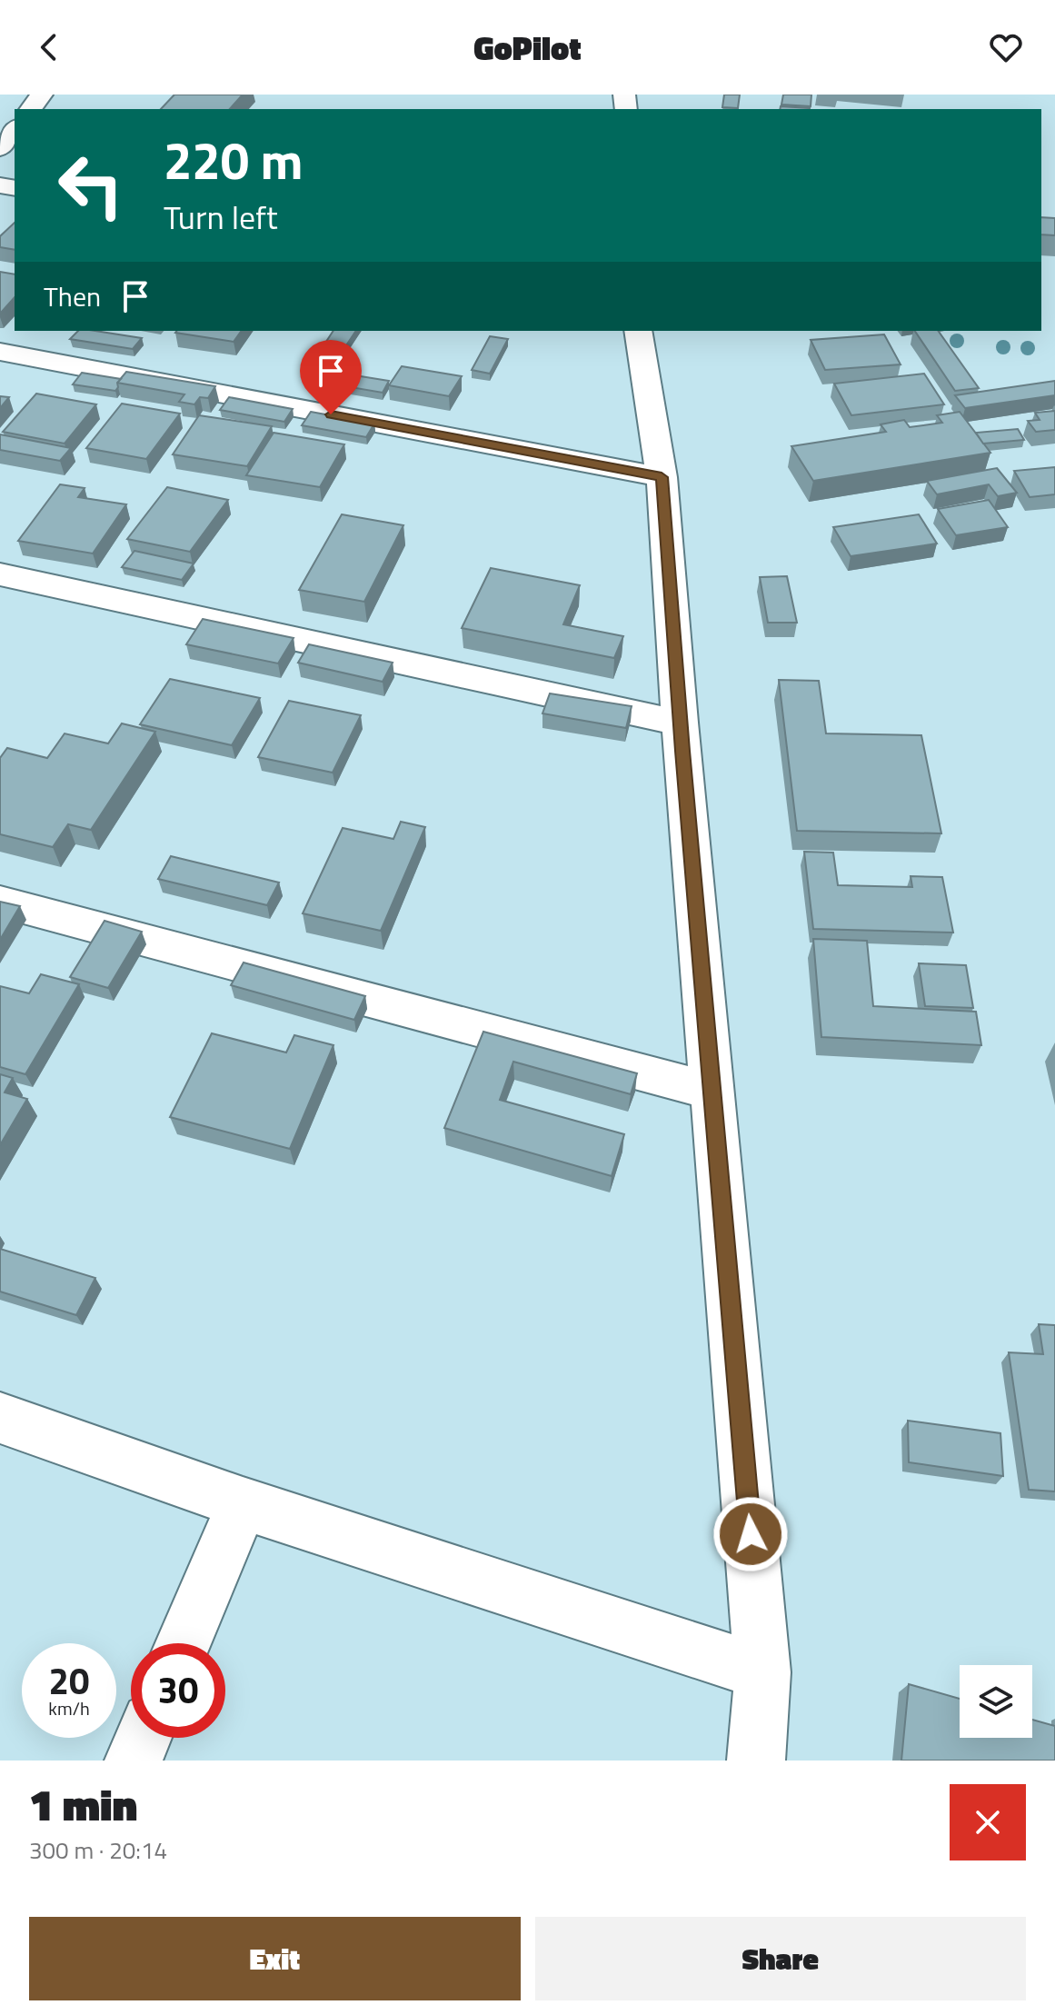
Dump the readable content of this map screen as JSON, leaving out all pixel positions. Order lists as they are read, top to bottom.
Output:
{
  "page": {
    "header": "GoPilot",
    "turn": ["220 m", "Turn left"],
    "then": "Then",
    "speed": "20 km/h",
    "limit": "30",
    "heading": ["1 min", "300 m · 20:14"],
    "buttons": ["Exit", "Share"]
  }
}
